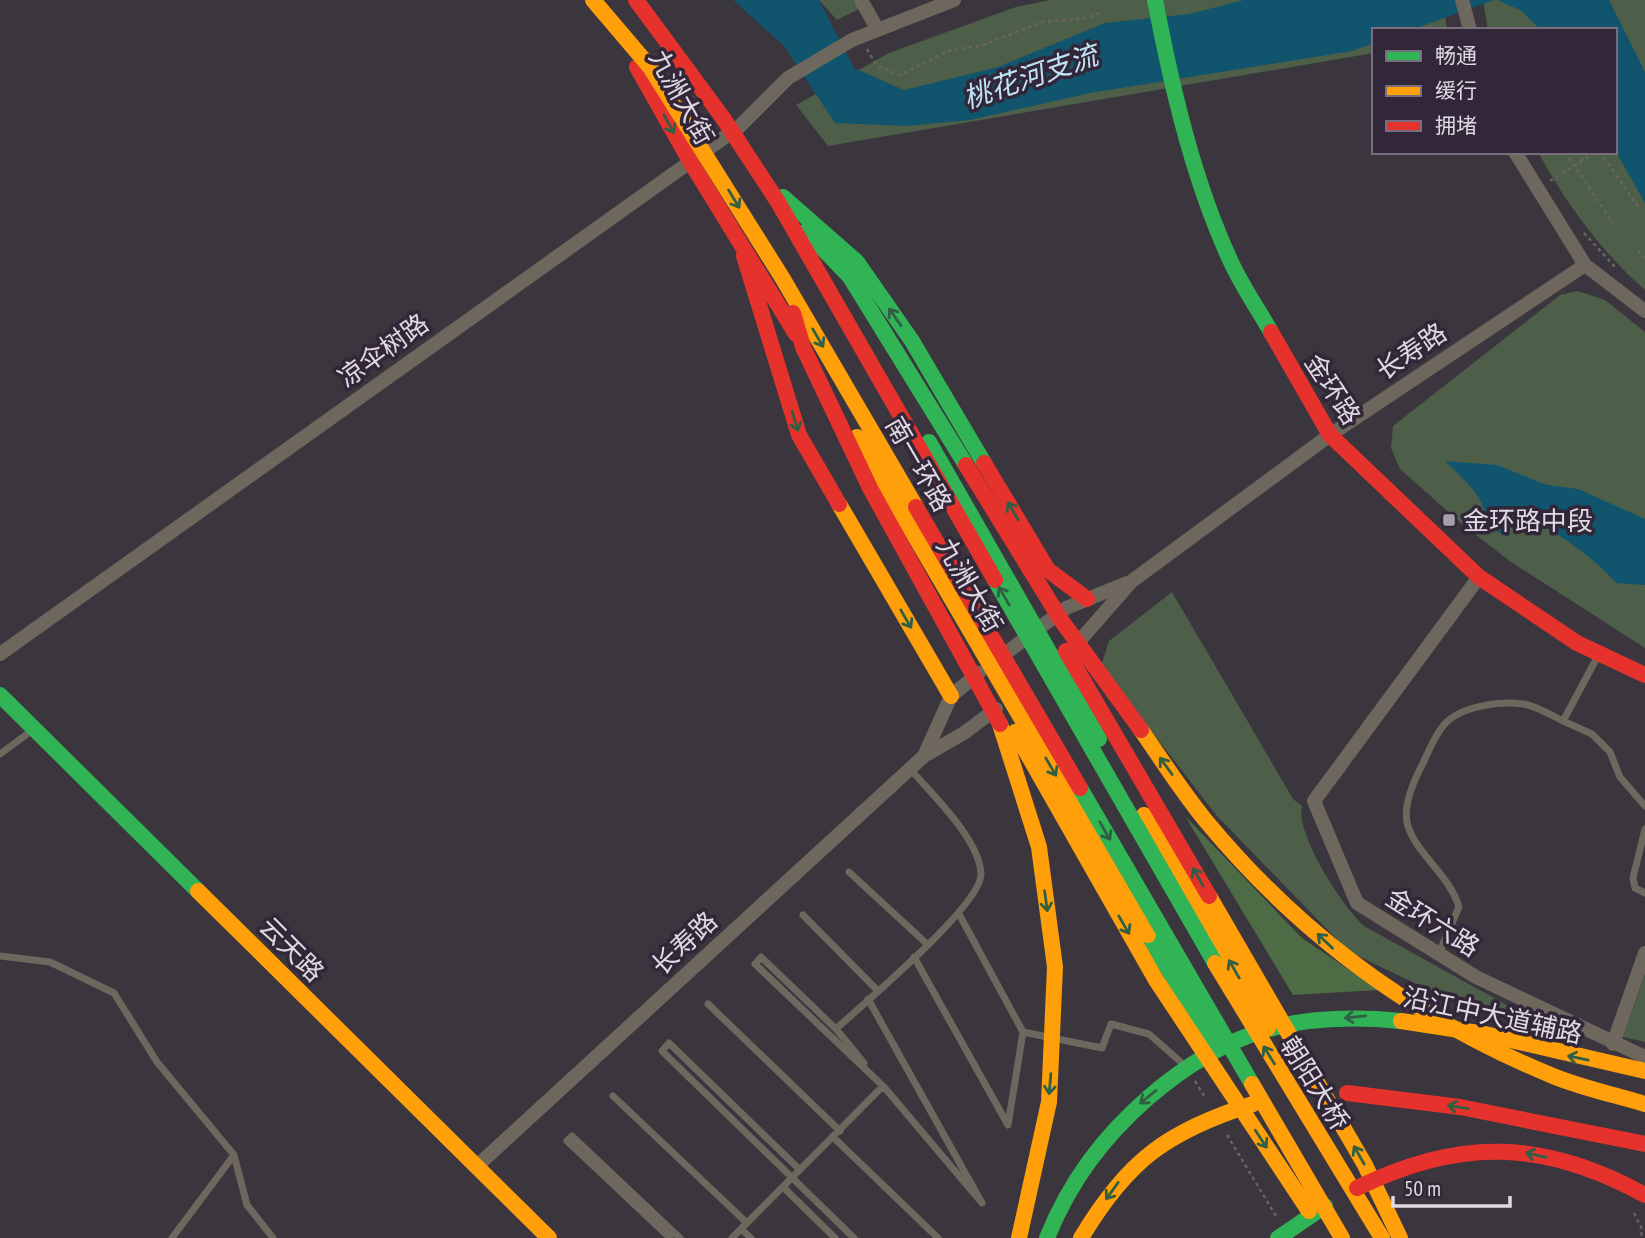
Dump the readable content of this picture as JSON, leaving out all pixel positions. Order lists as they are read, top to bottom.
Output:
{
  "streets": {
    "main road": [
      "九洲大街",
      "金环路",
      "南一环路",
      "云天路",
      "沿江中大道辅路",
      "朝阳大桥"
    ],
    "street": ["凉伞树路", "长寿路", "金环六路"]
  },
  "crossings": [
    ["九洲大街", "凉伞树路"],
    ["九洲大街", "长寿路"],
    ["九洲大街", "南一环路"],
    ["九洲大街", "沿江中大道辅路"],
    ["长寿路", "金环路"],
    ["长寿路", "云天路"],
    ["金环路", "金环六路"],
    ["南一环路", "朝阳大桥"]
  ],
  "water": ["桃花河支流"],
  "places": {
    "transit": ["金环路中段"]
  },
  "legend": ["畅通", "缓行", "拥堵"],
  "scale_bar": "50 m"
}
